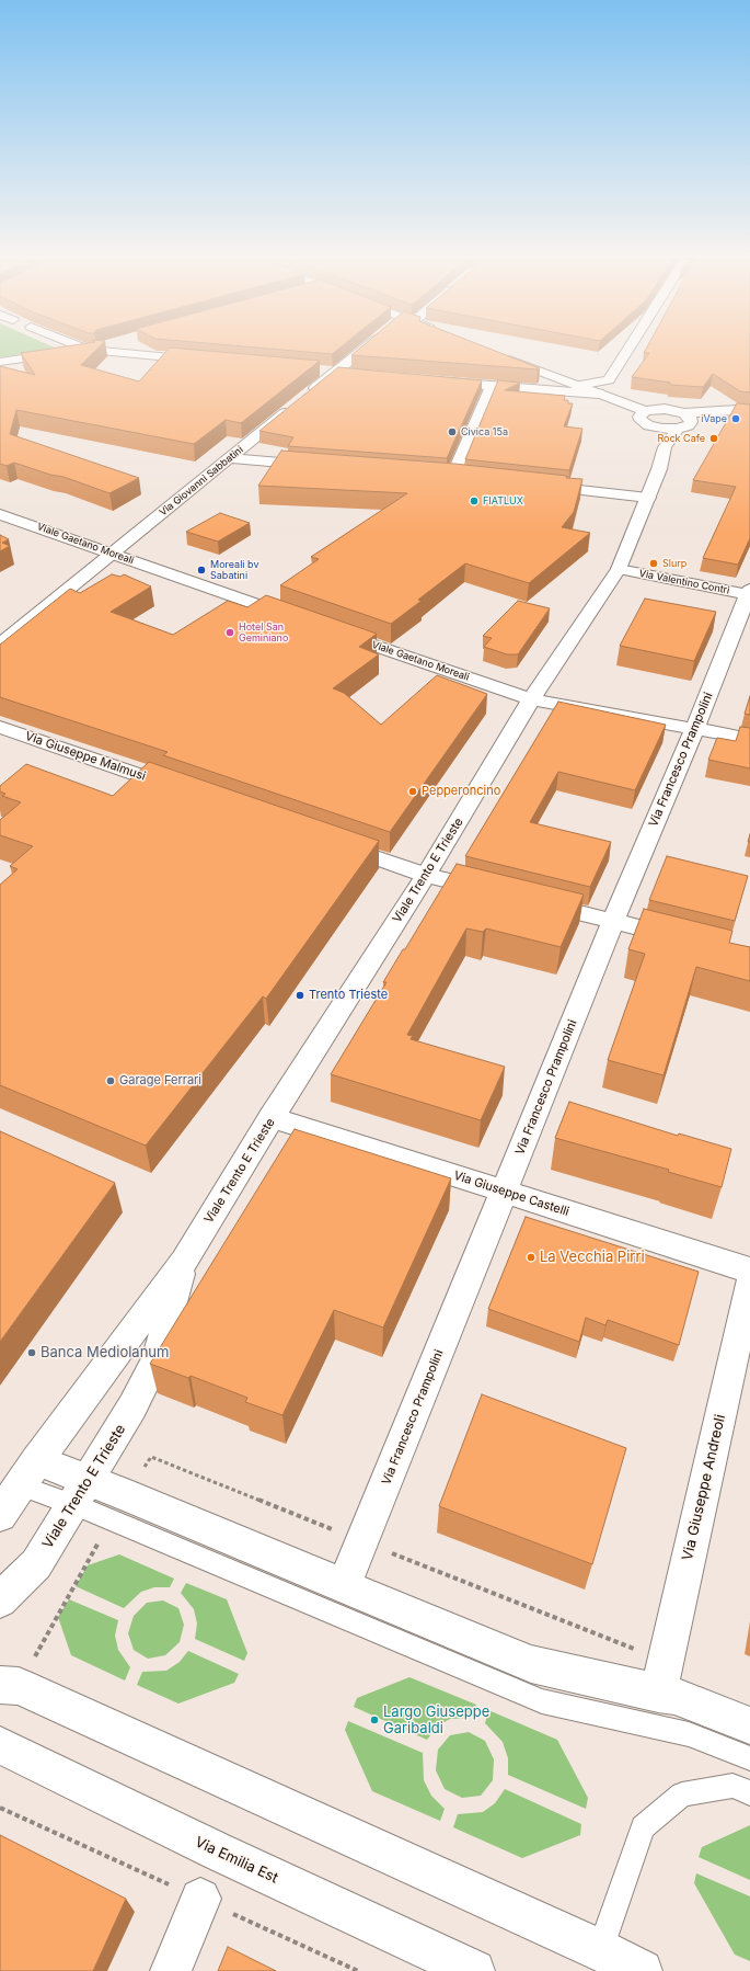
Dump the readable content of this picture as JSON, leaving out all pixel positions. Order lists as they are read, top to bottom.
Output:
{
  "streets": {
    "street": [
      "Via Giovanni Sabbatini",
      "Viale Gaetano Moreali",
      "Via Valentino Contri",
      "Via Giuseppe Malmusi",
      "Via Francesco Prampolini",
      "Viale Trento E Trieste",
      "Via Giuseppe Castelli",
      "Via Giuseppe Andreoli",
      "Via Emilia Est"
    ]
  },
  "crossings": [
    ["Via Giovanni Sabbatini", "Viale Gaetano Moreali"],
    ["Viale Gaetano Moreali", "Via Francesco Prampolini"],
    ["Viale Gaetano Moreali", "Viale Trento E Trieste"],
    ["Via Valentino Contri", "Via Francesco Prampolini"],
    ["Via Valentino Contri", "Viale Trento E Trieste"],
    ["Via Francesco Prampolini", "Via Giuseppe Castelli"],
    ["Viale Trento E Trieste", "Via Giuseppe Castelli"]
  ],
  "places": [
    "iVape",
    "Civica 15a",
    "Rock Cafe",
    "FIATLUX",
    "Slurp",
    "Moreali bv Sabatini",
    "Hotel San Geminiano",
    "Pepperoncino",
    "Trento Trieste",
    "Garage Ferrari",
    "La Vecchia Pirri",
    "Banca Mediolanum",
    "Largo Giuseppe Garibaldi"
  ]
}
